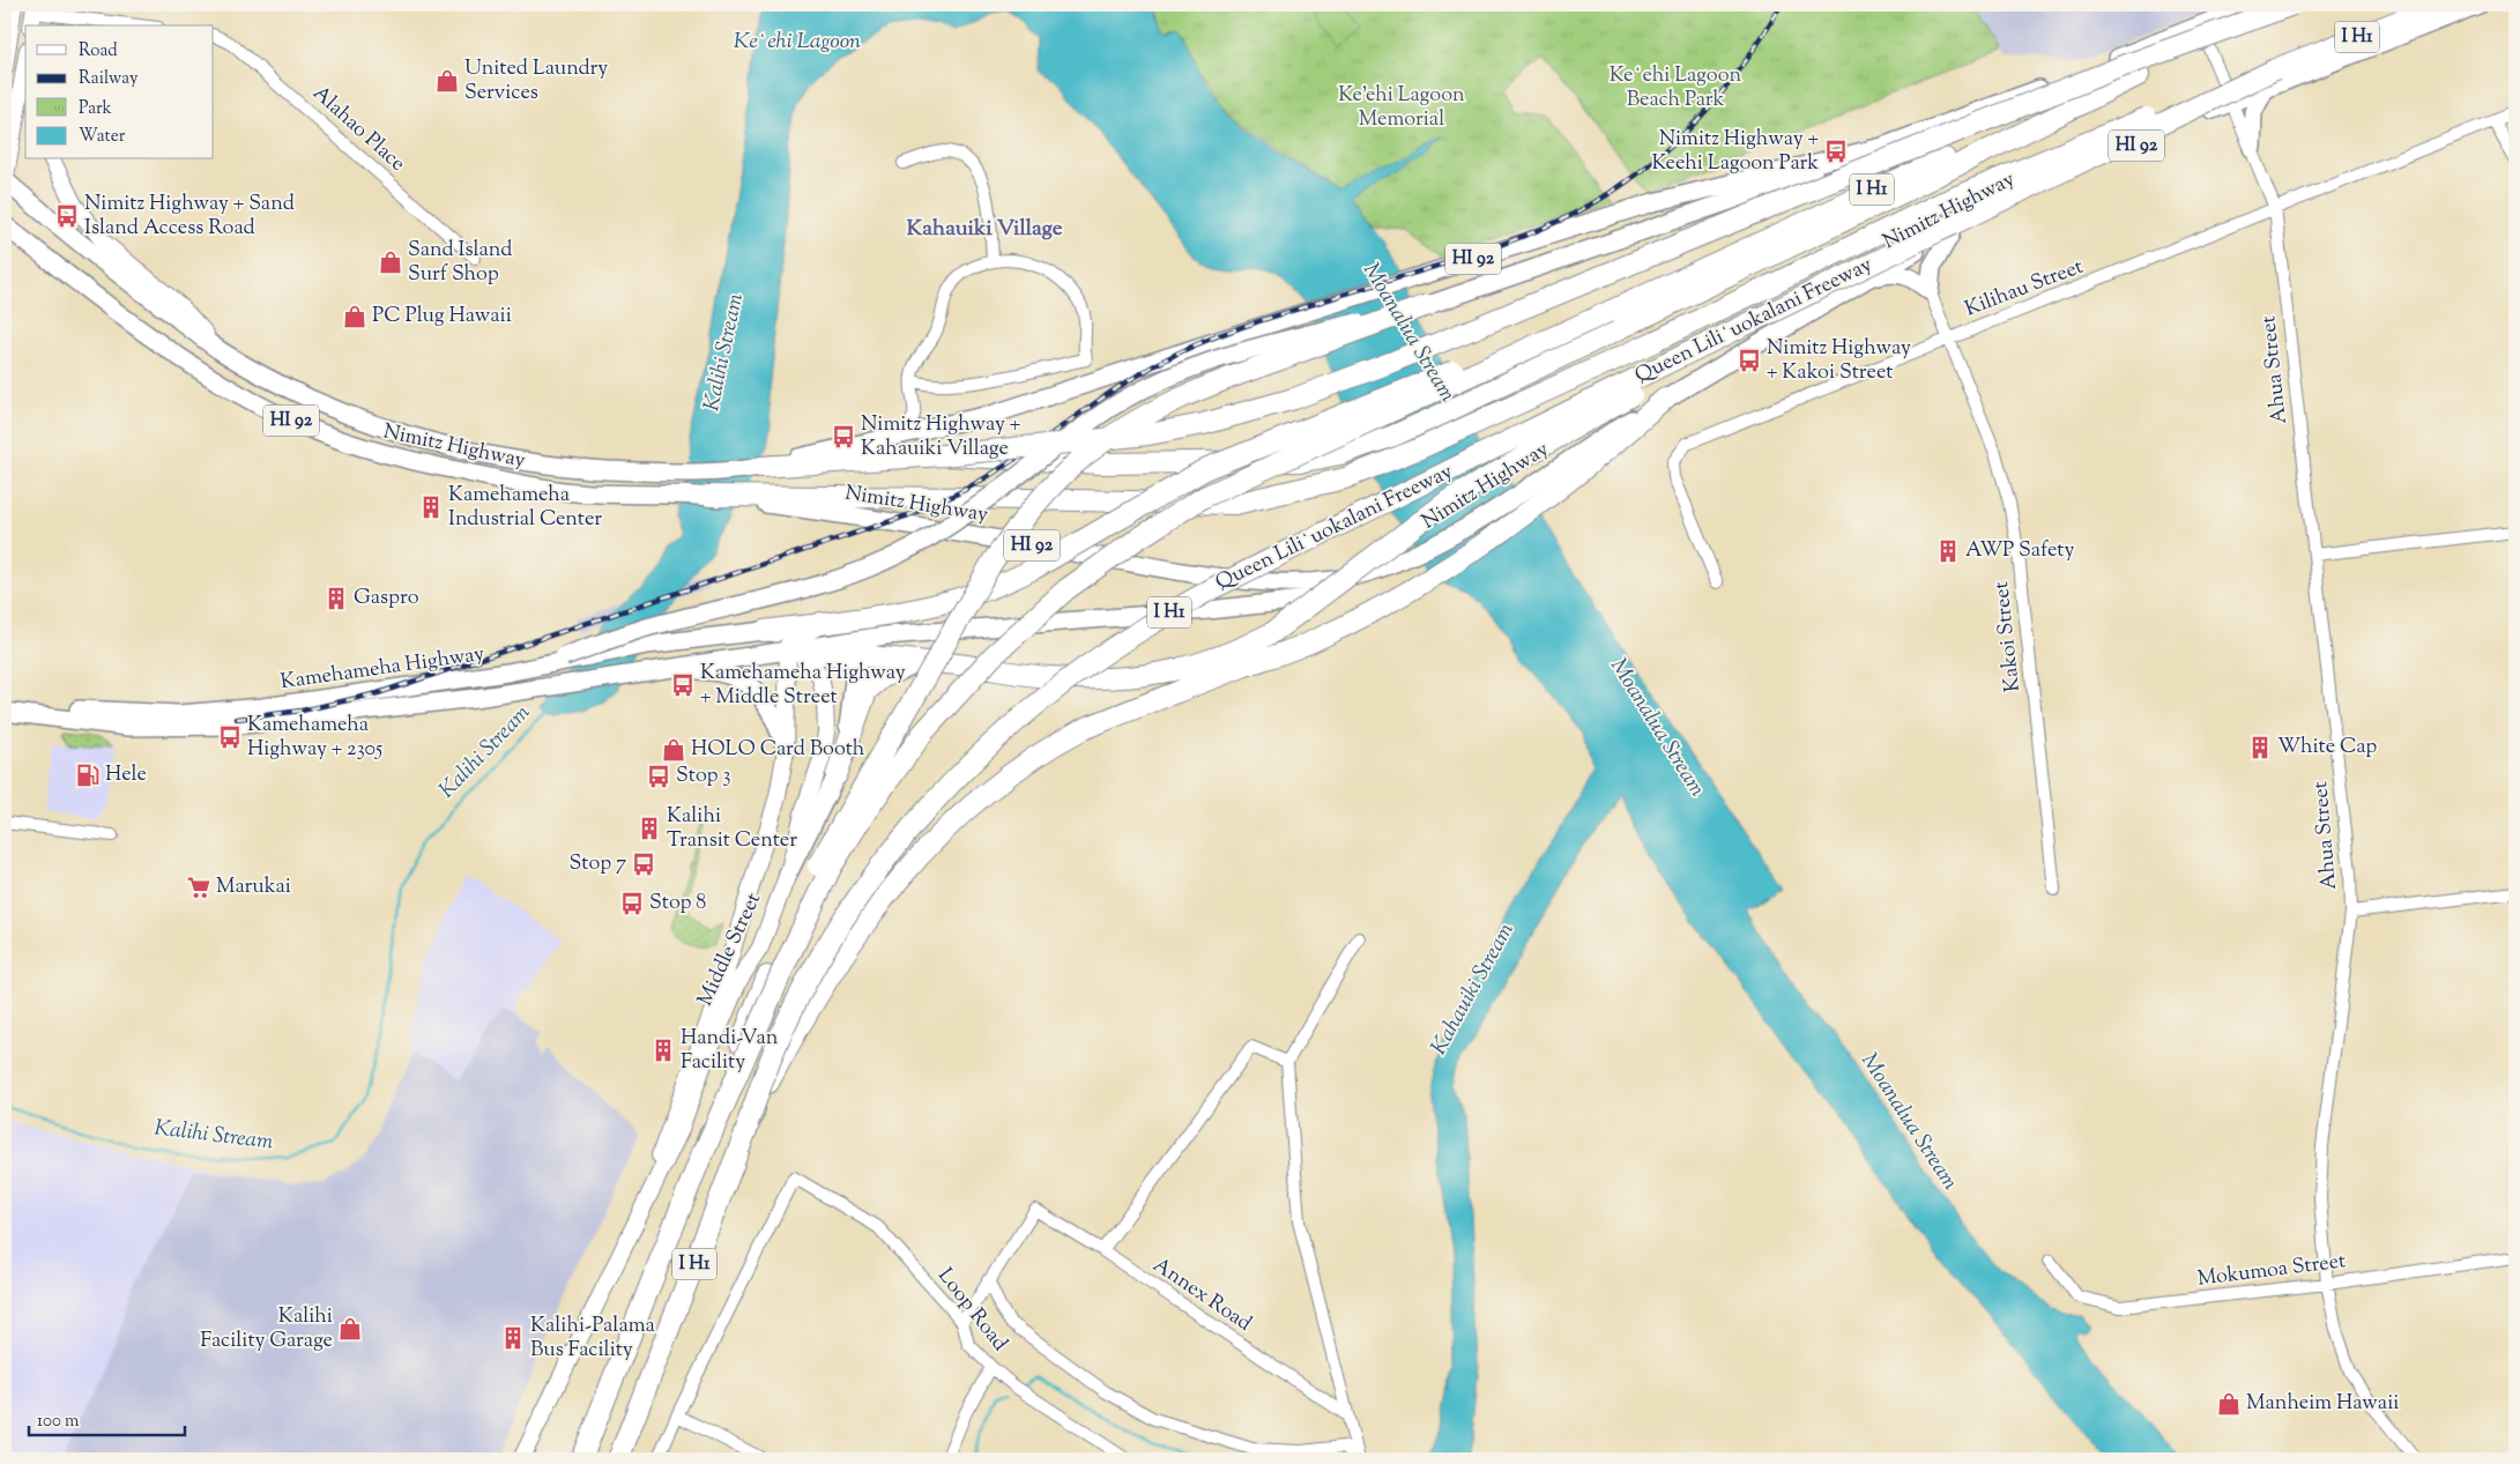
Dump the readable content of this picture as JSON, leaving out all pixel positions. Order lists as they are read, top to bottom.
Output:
{
  "streets": {
    "highway": ["I H1", "Queen Liliʻuokalani Freeway"],
    "main road": [
      "HI 92",
      "Nimitz Highway",
      "Kamehameha Highway",
      "Middle Street"
    ],
    "street": [
      "Alahao Place",
      "Kilihau Street",
      "Ahua Street",
      "Kakoi Street",
      "Mokumoa Street",
      "Annex Road",
      "Loop Road"
    ]
  },
  "crossings": [
    ["Nimitz Highway", "Queen Liliʻuokalani Freeway"],
    ["Nimitz Highway", "Ahua Street"],
    ["Kilihau Street", "Ahua Street"],
    ["Kilihau Street", "Kakoi Street"],
    ["Ahua Street", "Mokumoa Street"]
  ],
  "districts": ["Kahauiki Village"],
  "water": [
    "Keʻehi Lagoon",
    "Moanalua Stream",
    "Kalihi Stream",
    "Kahauiki Stream"
  ],
  "parks": ["Keʻehi Lagoon Beach Park", "Ke'ehi Lagoon Memorial"],
  "places": {
    "shop": [
      "United Laundry Services",
      "Sand Island Surf Shop",
      "PC Plug Hawaii",
      "HOLO Card Booth",
      "Kalihi Facility Garage",
      "Manheim Hawaii"
    ],
    "bus stop": [
      "Nimitz Highway + Keehi Lagoon Park",
      "Nimitz Highway + Sand Island Access Road",
      "Nimitz Highway + Kakoi Street",
      "Nimitz Highway + Kahauiki Village",
      "Kamehameha Highway + Middle Street",
      "Kamehameha Highway + 2305",
      "Stop 3",
      "Stop 7",
      "Stop 8"
    ],
    "building": [
      "Kamehameha Industrial Center",
      "AWP Safety",
      "Gaspro",
      "White Cap",
      "Kalihi Transit Center",
      "Handi-Van Facility",
      "Kalihi-Palama Bus Facility"
    ],
    "fuel station": ["Hele"],
    "supermarket": ["Marukai"]
  },
  "legend": [
    "Road",
    "Railway",
    "Park",
    "Water"
  ],
  "scale_bar": "100 m"
}
